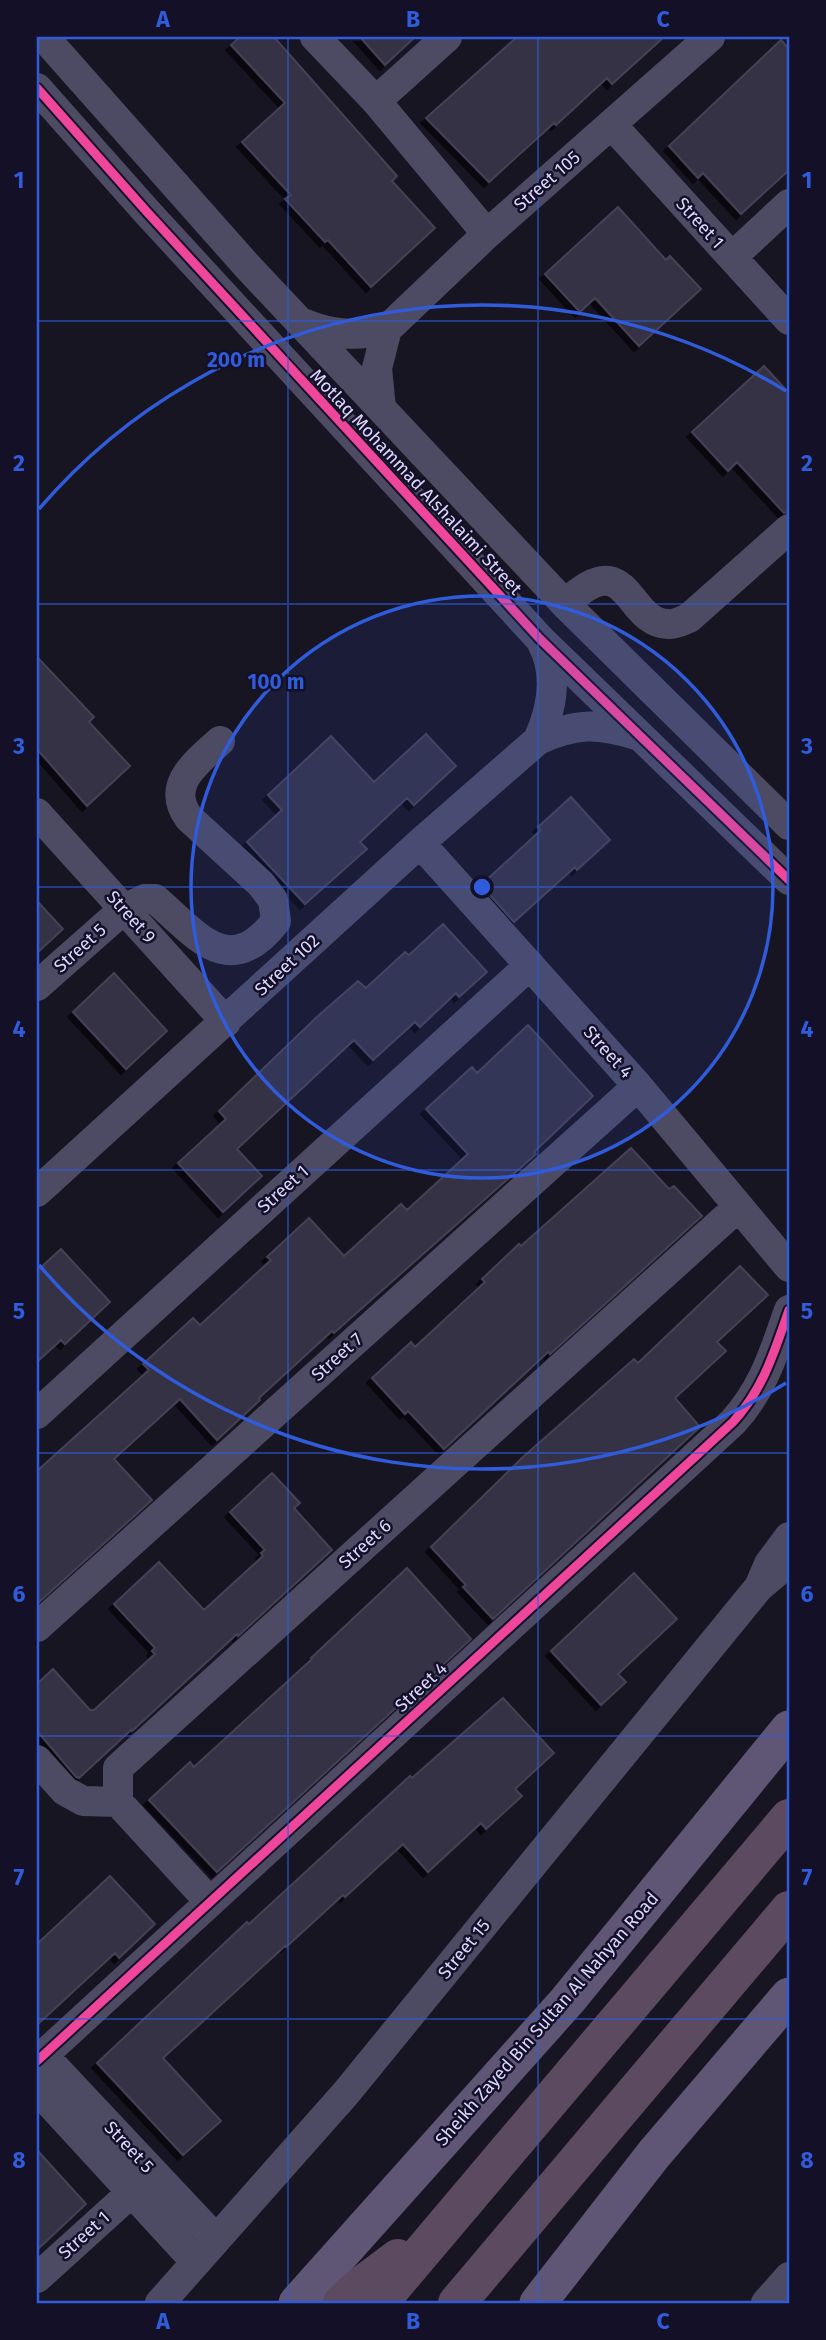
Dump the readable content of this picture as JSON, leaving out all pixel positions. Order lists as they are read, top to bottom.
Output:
{
  "streets": {
    "main road": ["Sheikh Zayed Bin Sultan Al Nahyan Road"],
    "street": [
      "Street 105",
      "Street 1",
      "Motlaq Mohammad Alshalaimi Street",
      "Street 9",
      "Street 5",
      "Street 102",
      "Street 4",
      "Street 7",
      "Street 6",
      "Street 15"
    ]
  },
  "crossings": [
    ["Street 105", "Street 1"],
    ["Street 1", "Street 5"],
    ["Street 1", "Street 4"],
    ["Motlaq Mohammad Alshalaimi Street", "Street 102"],
    ["Street 9", "Street 5"],
    ["Street 9", "Street 102"],
    ["Street 5", "Street 4"],
    ["Street 5", "Street 15"],
    ["Street 102", "Street 4"],
    ["Street 4", "Street 7"],
    ["Street 4", "Street 6"]
  ],
  "grid": {
    "columns": ["A", "B", "C"],
    "rows": [
      "1",
      "2",
      "3",
      "4",
      "5",
      "6",
      "7",
      "8"
    ]
  },
  "rings": ["200 m", "100 m"]
}
